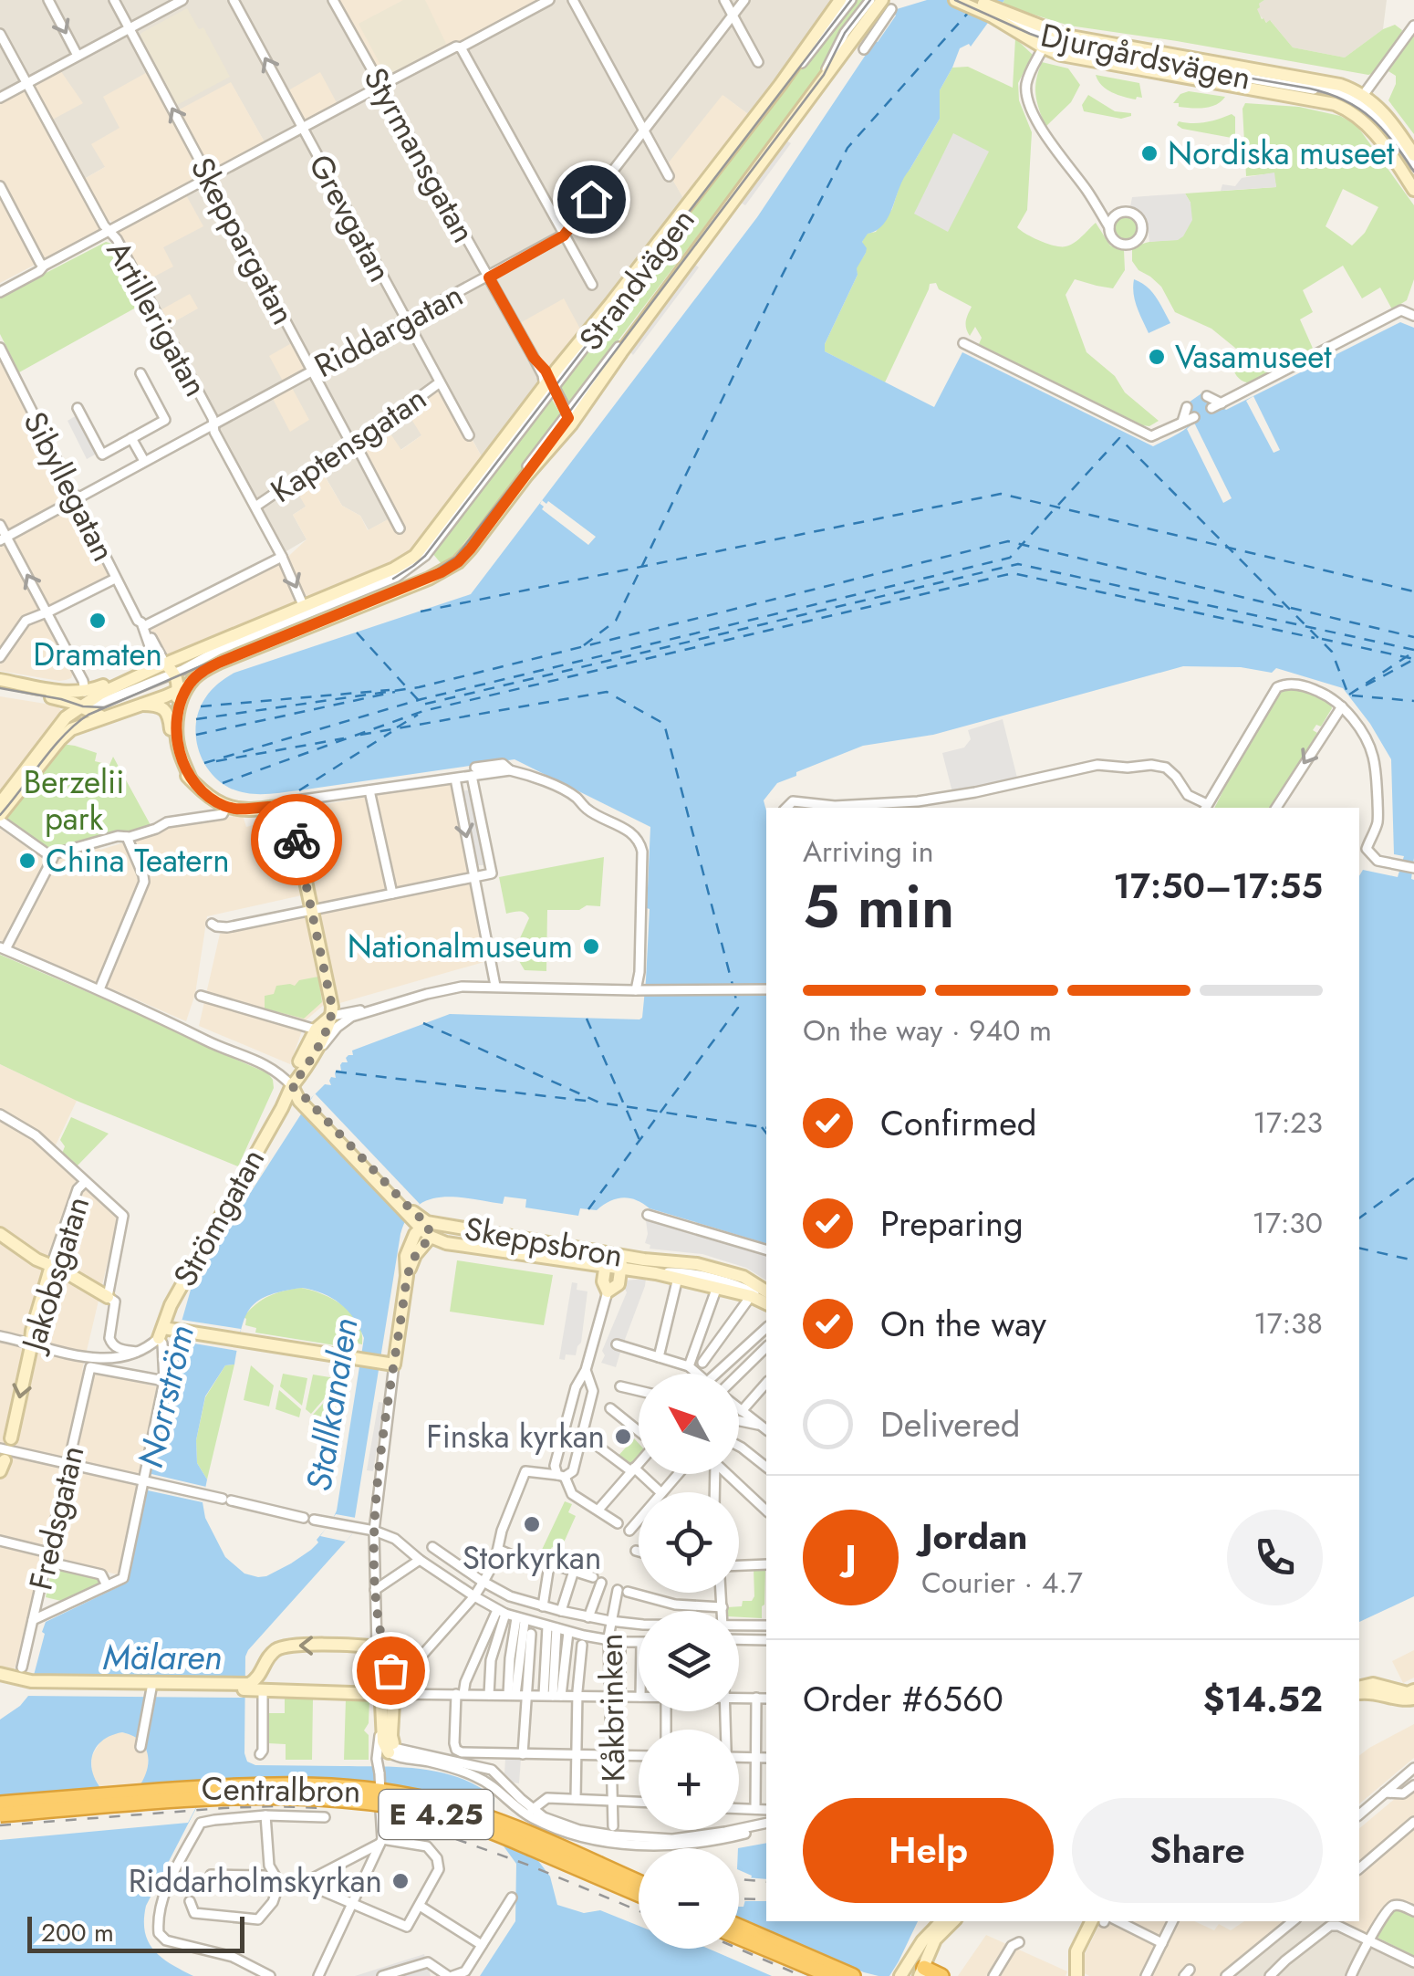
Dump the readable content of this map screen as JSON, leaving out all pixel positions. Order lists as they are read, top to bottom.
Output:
{
  "streets": {
    "highway": ["Centralbron", "E 4.25"],
    "street": [
      "Djurgårdsvägen",
      "Styrmansgatan",
      "Grevgatan",
      "Skeppargatan",
      "Strandvägen",
      "Artillerigatan",
      "Riddargatan",
      "Kaptensgatan",
      "Sibyllegatan",
      "Strömgatan",
      "Skeppsbron",
      "Jakobsgatan",
      "Fredsgatan",
      "Kåkbrinken"
    ]
  },
  "crossings": [
    ["Styrmansgatan", "Strandvägen"],
    ["Styrmansgatan", "Riddargatan"],
    ["Grevgatan", "Riddargatan"],
    ["Grevgatan", "Kaptensgatan"],
    ["Skeppargatan", "Riddargatan"],
    ["Skeppargatan", "Kaptensgatan"],
    ["Strandvägen", "Artillerigatan"],
    ["Strandvägen", "Sibyllegatan"],
    ["Artillerigatan", "Riddargatan"],
    ["Artillerigatan", "Kaptensgatan"],
    ["Riddargatan", "Sibyllegatan"]
  ],
  "one_way": ["Jakobsgatan"],
  "water": ["Norrström", "Stallkanalen", "Mälaren"],
  "parks": ["Berzelii park"],
  "places": [
    "Nordiska museet",
    "Vasamuseet",
    "Dramaten",
    "China Teatern",
    "Nationalmuseum",
    "Finska kyrkan",
    "Storkyrkan",
    "Riddarholmskyrkan"
  ],
  "scale_bar": "200 m",
  "north": "top left",
  "page": {
    "heading": ["5 min", "Arriving in", "17:50–17:55"],
    "panel": [
      "Jordan",
      "Courier · 4.7",
      "Order #6560",
      "$14.52"
    ],
    "bar": "On the way · 940 m",
    "list": [
      ["Confirmed", "17:23"],
      ["Preparing", "17:30"],
      ["On the way", "17:38"],
      "Delivered"
    ],
    "map_buttons": ["+", "−"],
    "round": "J",
    "buttons": ["Help", "Share"],
    "scale": "200 m"
  }
}
